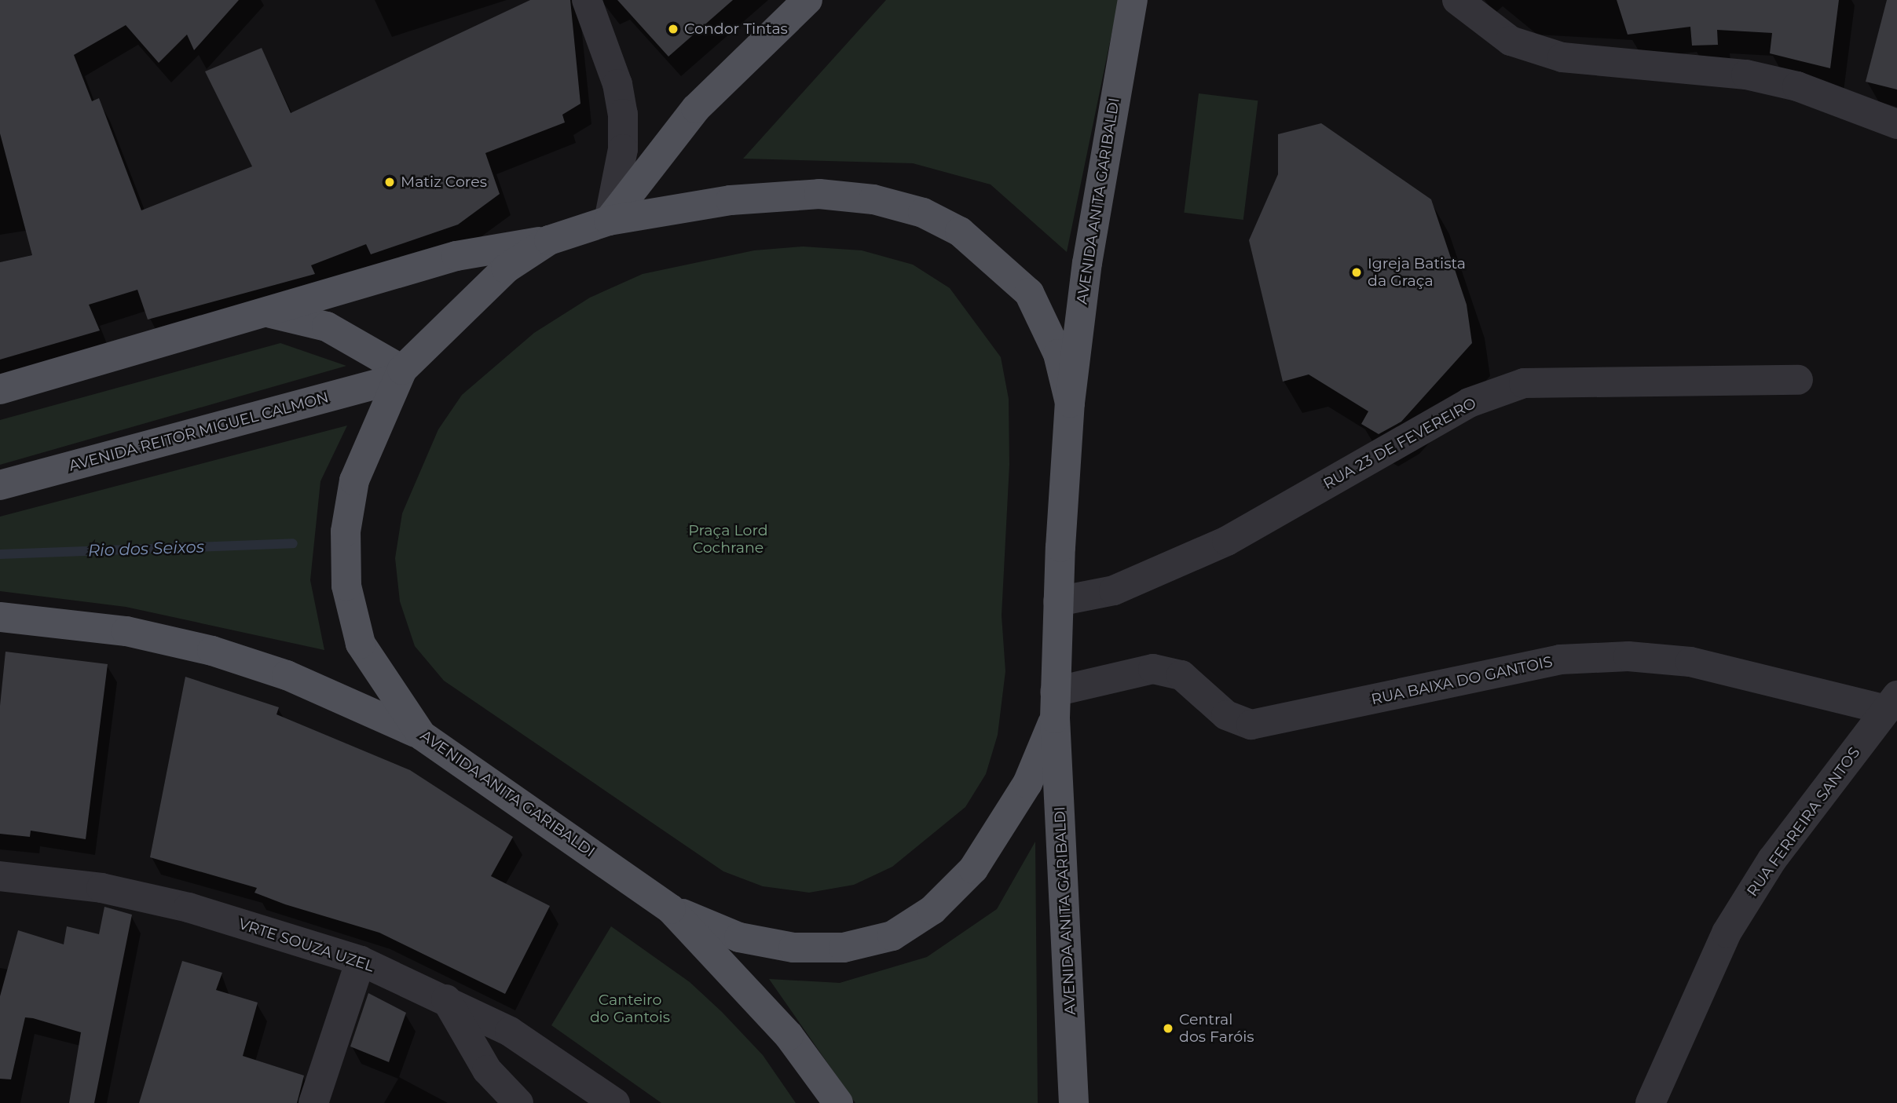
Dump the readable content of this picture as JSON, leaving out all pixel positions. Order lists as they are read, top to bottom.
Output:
{
  "streets": {
    "main road": ["AVENIDA ANITA GARIBALDI", "AVENIDA REITOR MIGUEL CALMON"],
    "street": [
      "RUA 23 DE FEVEREIRO",
      "RUA BAIXA DO GANTOIS",
      "RUA FERREIRA SANTOS",
      "VRTE SOUZA UZEL"
    ]
  },
  "crossings": [
    ["AVENIDA ANITA GARIBALDI", "AVENIDA REITOR MIGUEL CALMON"],
    ["AVENIDA ANITA GARIBALDI", "RUA 23 DE FEVEREIRO"],
    ["AVENIDA ANITA GARIBALDI", "RUA BAIXA DO GANTOIS"],
    ["RUA BAIXA DO GANTOIS", "RUA FERREIRA SANTOS"]
  ],
  "water": ["Rio dos Seixos"],
  "parks": ["Praça Lord Cochrane", "Canteiro do Gantois"],
  "places": [
    "Condor Tintas",
    "Matiz Cores",
    "Igreja Batista da Graça",
    "Central dos Faróis"
  ]
}
